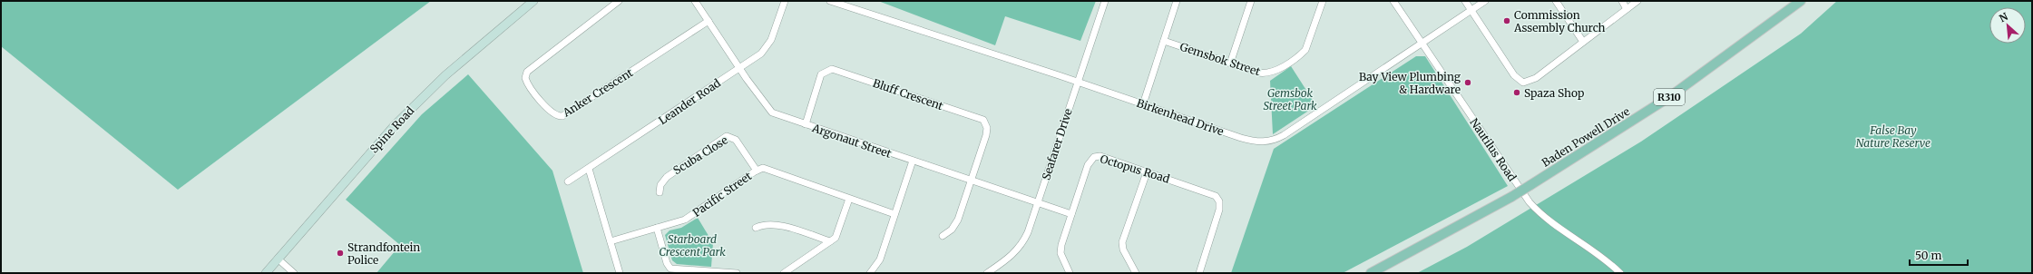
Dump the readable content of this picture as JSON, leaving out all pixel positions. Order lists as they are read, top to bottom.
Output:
{
  "streets": {
    "main road": ["R310", "Spine Road", "Baden Powell Drive"],
    "street": [
      "Gemsbok Street",
      "Anker Crescent",
      "Bluff Crescent",
      "Leander Road",
      "Birkenhead Drive",
      "Argonaut Street",
      "Seafarer Drive",
      "Nautilus Road",
      "Scuba Close",
      "Octopus Road",
      "Pacific Street"
    ]
  },
  "crossings": [
    ["Anker Crescent", "Argonaut Street"],
    ["Bluff Crescent", "Argonaut Street"],
    ["Leander Road", "Argonaut Street"],
    ["Birkenhead Drive", "Seafarer Drive"],
    ["Birkenhead Drive", "Nautilus Road"],
    ["Argonaut Street", "Seafarer Drive"],
    ["Argonaut Street", "Octopus Road"],
    ["Scuba Close", "Pacific Street"]
  ],
  "parks": ["Gemsbok Street Park", "False Bay Nature Reserve", "Starboard Crescent Park"],
  "places": [
    "Commission Assembly Church",
    "Bay View Plumbing & Hardware",
    "Spaza Shop",
    "Strandfontein Police"
  ],
  "scale_bar": "50 m",
  "north": "top left"
}
